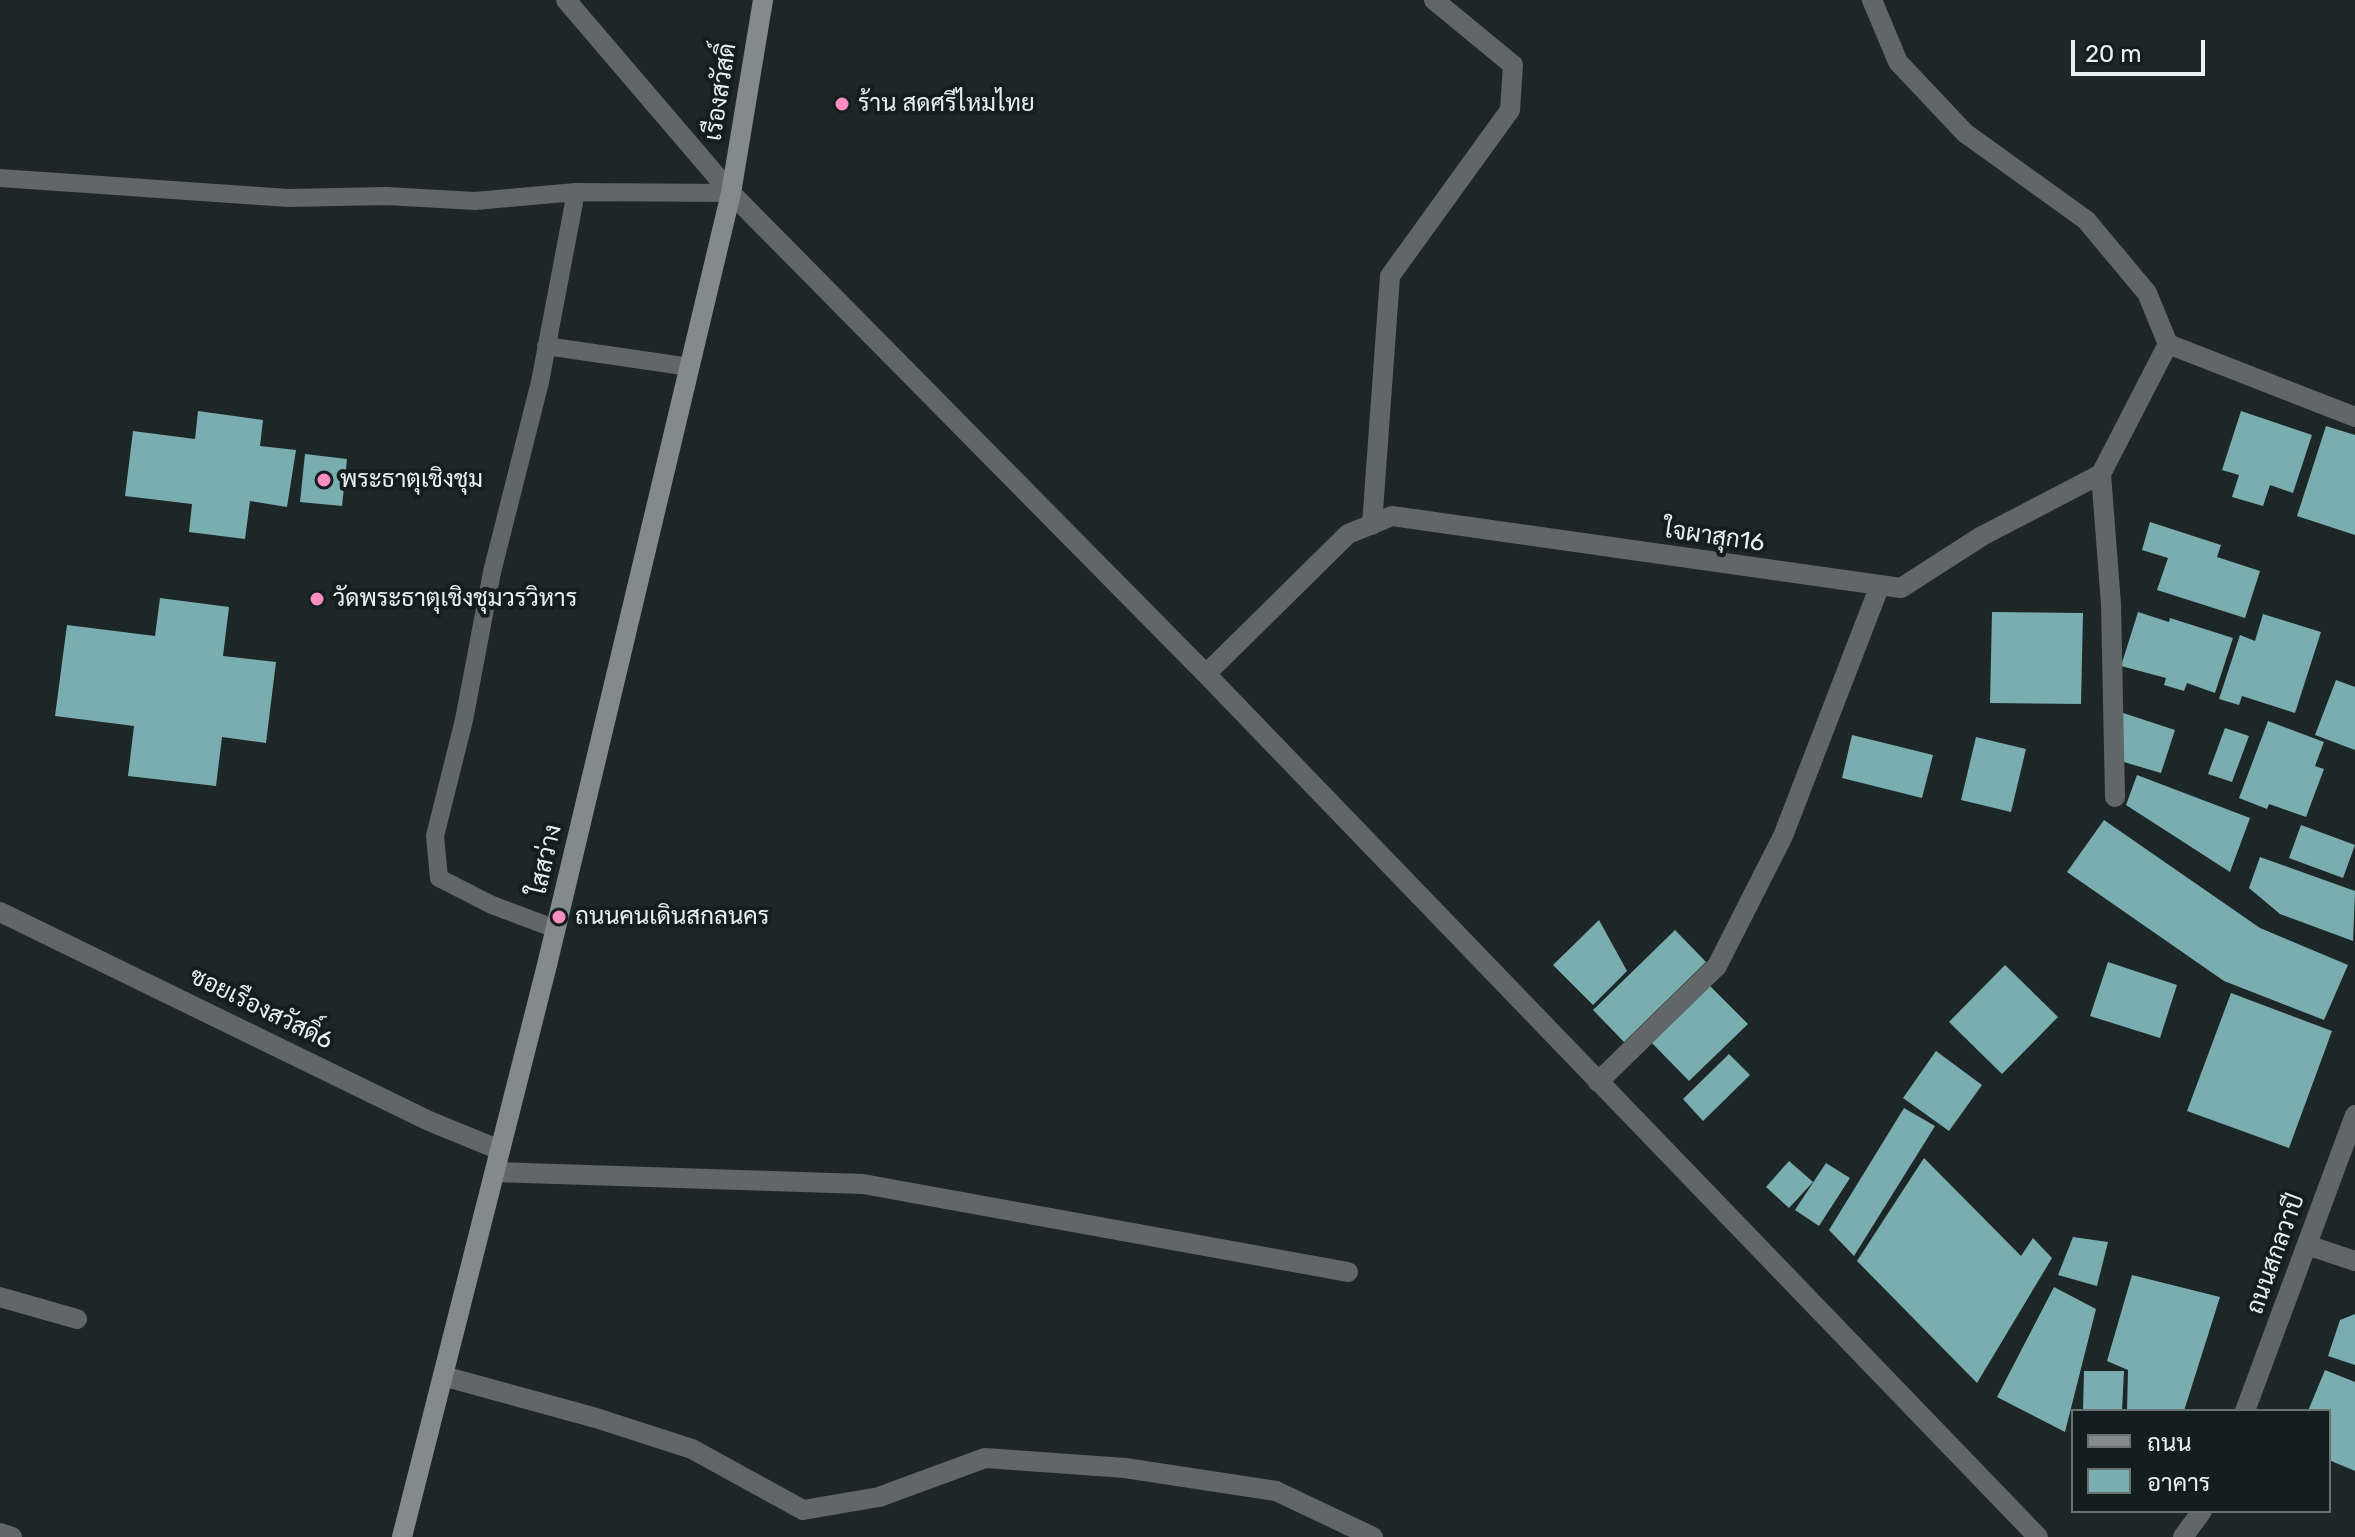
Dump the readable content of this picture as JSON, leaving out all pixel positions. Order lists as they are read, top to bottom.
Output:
{
  "streets": {
    "street": [
      "เรืองสวัสดิ์",
      "ใจผาสุก16",
      "ใสสว่าง",
      "ซอยเรืองสวัสดิ์6",
      "ถนนสกลวาปี"
    ]
  },
  "crossings": [
    ["เรืองสวัสดิ์", "ใสสว่าง"],
    ["ใสสว่าง", "ซอยเรืองสวัสดิ์6"]
  ],
  "places": [
    "ร้าน สดศรีไหมไทย",
    "พระธาตุเชิงชุม",
    "วัดพระธาตุเชิงชุมวรวิหาร",
    "ถนนคนเดินสกลนคร"
  ],
  "legend": ["ถนน", "อาคาร"],
  "scale_bar": "20 m"
}
